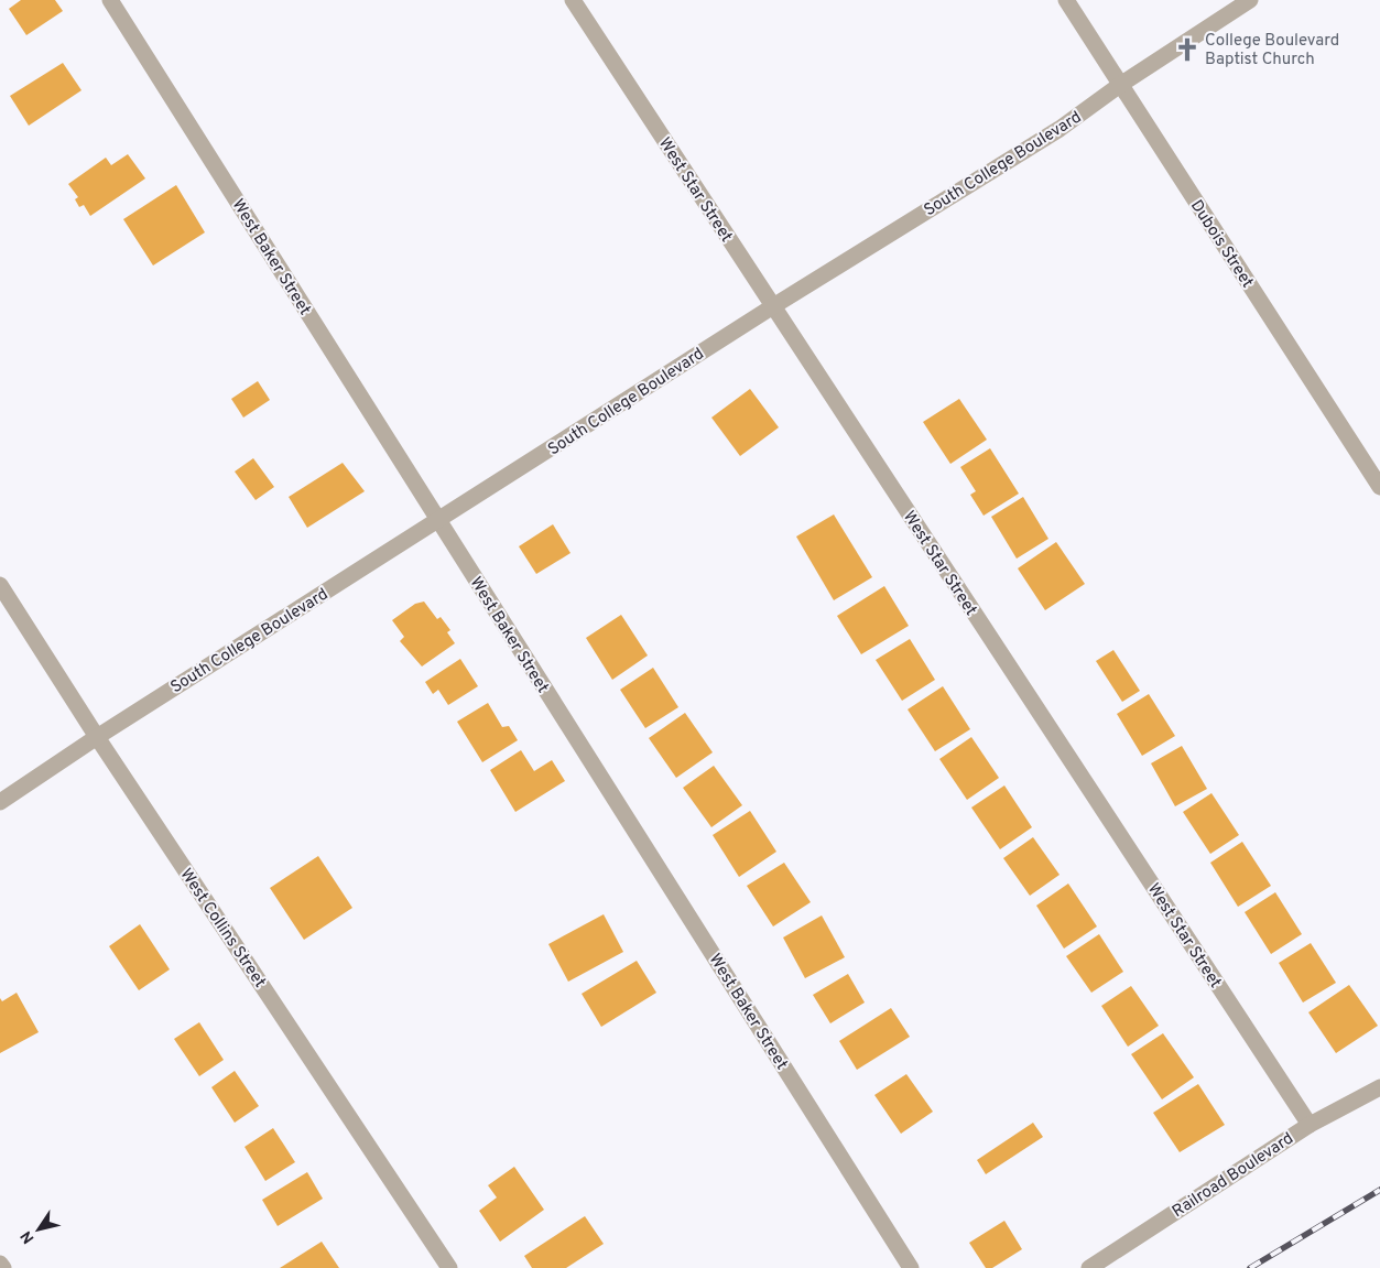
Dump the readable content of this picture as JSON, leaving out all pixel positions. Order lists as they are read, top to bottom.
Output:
{
  "streets": {
    "street": [
      "South College Boulevard",
      "West Star Street",
      "Dubois Street",
      "West Baker Street",
      "West Collins Street",
      "Railroad Boulevard"
    ]
  },
  "crossings": [
    ["South College Boulevard", "West Star Street"],
    ["South College Boulevard", "Dubois Street"],
    ["South College Boulevard", "West Baker Street"],
    ["South College Boulevard", "West Collins Street"],
    ["West Star Street", "Railroad Boulevard"]
  ],
  "places": {
    "church": ["College Boulevard Baptist Church"]
  },
  "north": "bottom left"
}
